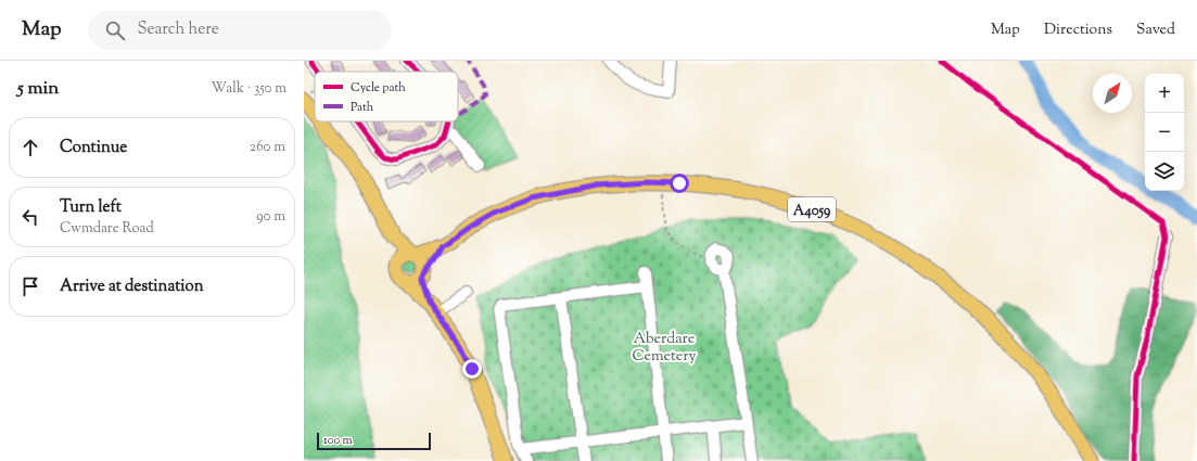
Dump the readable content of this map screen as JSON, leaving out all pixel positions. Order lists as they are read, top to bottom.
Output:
{
  "streets": {
    "main road": ["A4059"]
  },
  "parks": ["Aberdare Cemetery"],
  "legend": ["Cycle path", "Path"],
  "scale_bar": "100 m",
  "north": "top right",
  "page": {
    "header": "Map",
    "search": "Search here",
    "nav": ["Map", "Directions", "Saved"],
    "heading": ["5 min", "Walk · 350 m"],
    "map_buttons": ["+", "−"],
    "list": [
      ["Continue", "260 m"],
      ["Turn left", "Cwmdare Road", "90 m"],
      "Arrive at destination"
    ],
    "scale": "100 m"
  }
}
